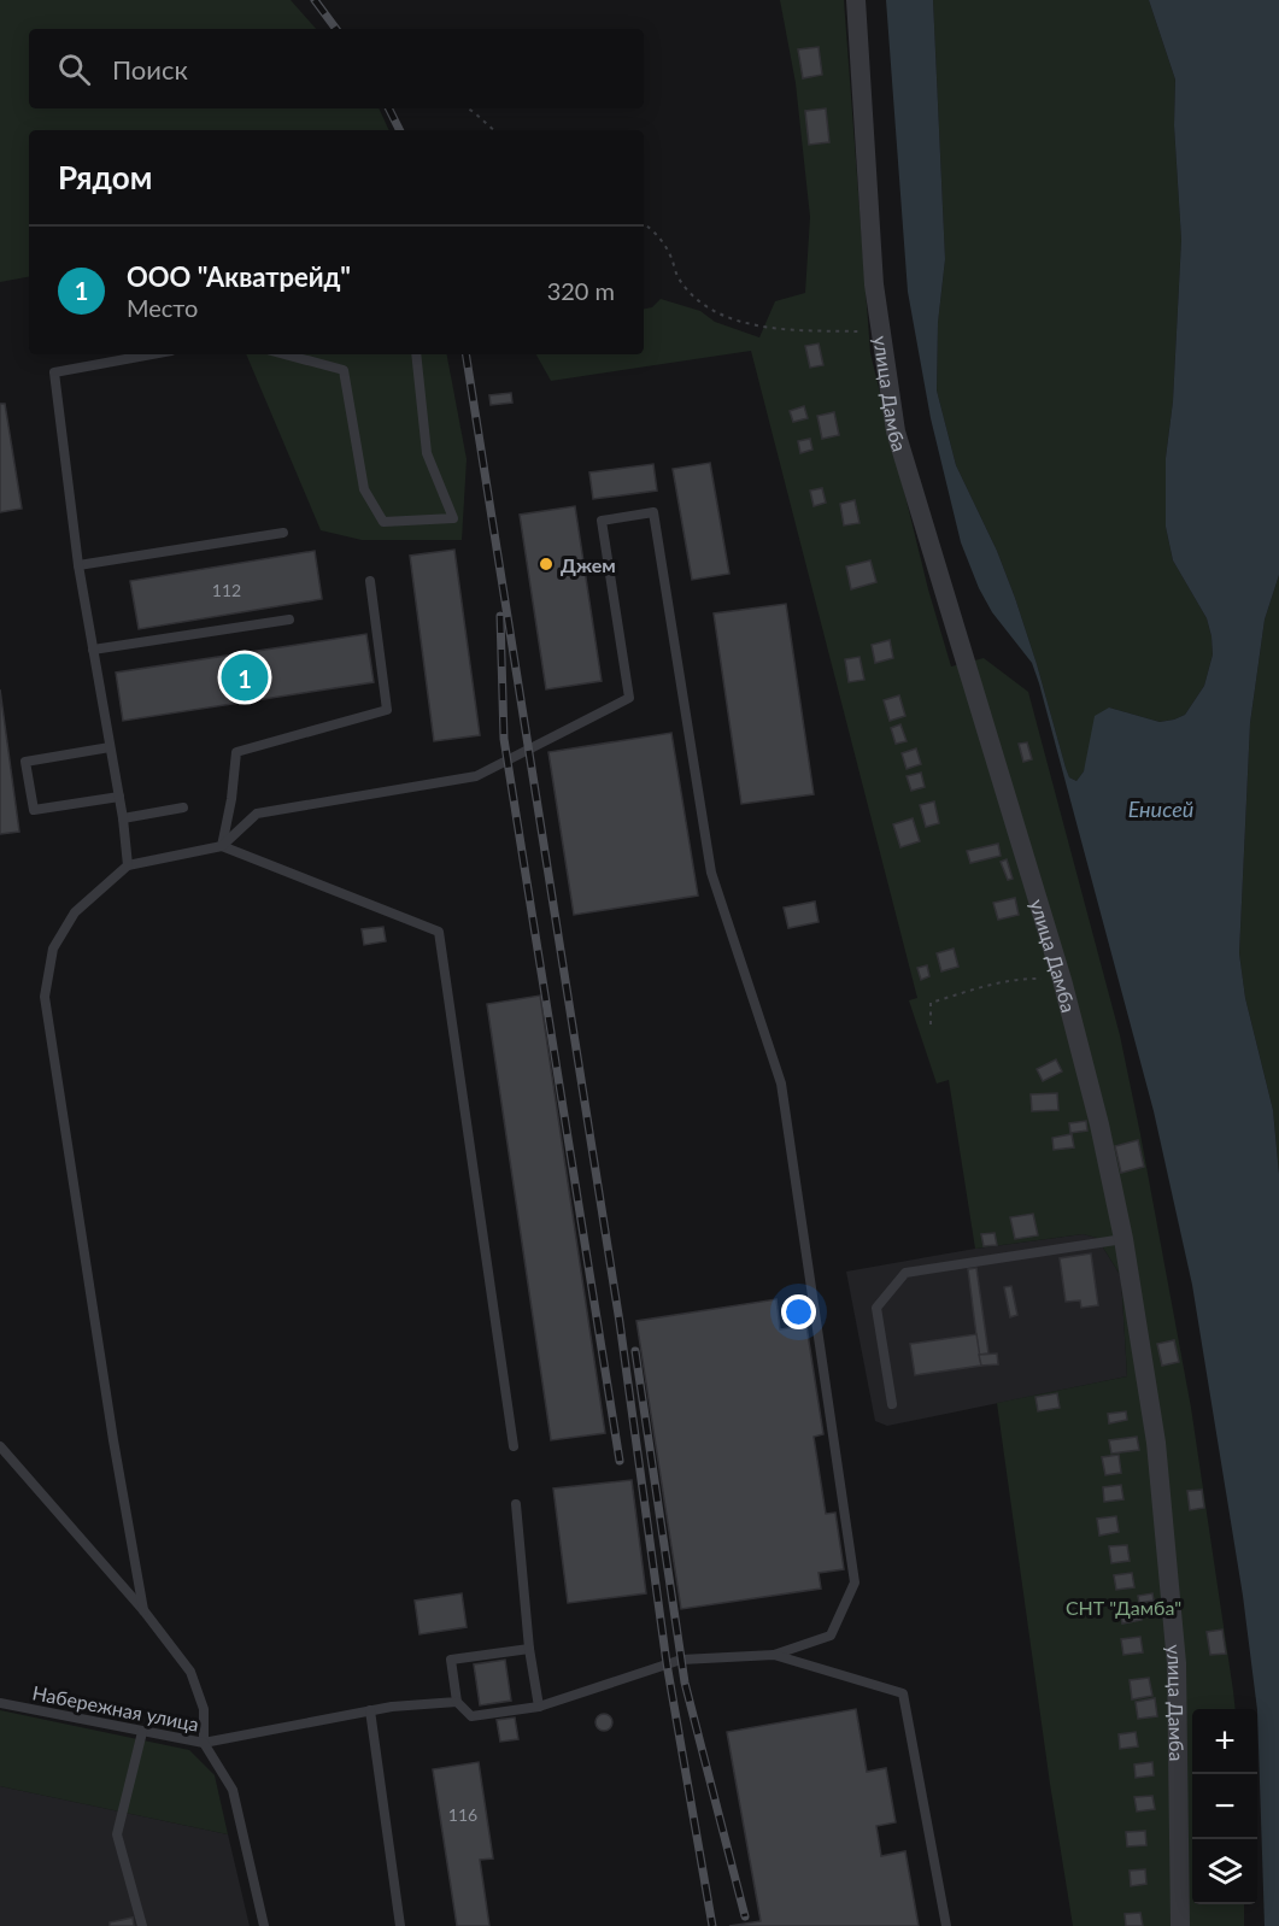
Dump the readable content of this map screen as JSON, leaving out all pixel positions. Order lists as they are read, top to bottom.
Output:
{
  "streets": {
    "street": ["улица Дамба"],
    "lane": ["Набережная улица"]
  },
  "water": ["Енисей"],
  "parks": ["СНТ \"Дамба\""],
  "places": ["Джем"],
  "house_numbers": ["112", "116"],
  "page": {
    "search": "Поиск",
    "heading": "Рядом",
    "list": [
      {
        "mark": "1",
        "name": "ООО \"Акватрейд\"",
        "note": "Место",
        "value": "320 m"
      }
    ],
    "pins": "1",
    "map_buttons": ["+", "−"]
  }
}
